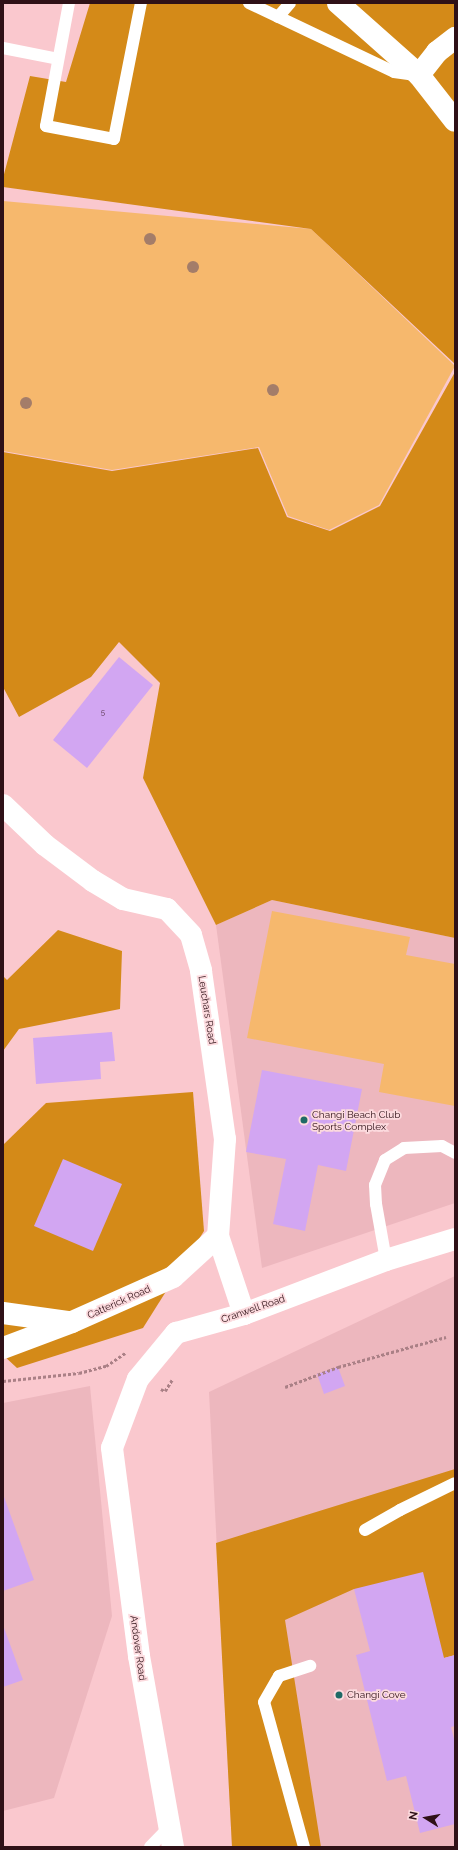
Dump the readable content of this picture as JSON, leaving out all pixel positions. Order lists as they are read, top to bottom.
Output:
{
  "streets": {
    "street": [
      "Leuchars Road",
      "Catterick Road",
      "Cranwell Road",
      "Andover Road"
    ]
  },
  "crossings": [
    ["Leuchars Road", "Catterick Road"],
    ["Leuchars Road", "Cranwell Road"],
    ["Cranwell Road", "Andover Road"]
  ],
  "places": ["Changi Beach Club Sports Complex", "Changi Cove"],
  "house_numbers": ["5"],
  "north": "left"
}
